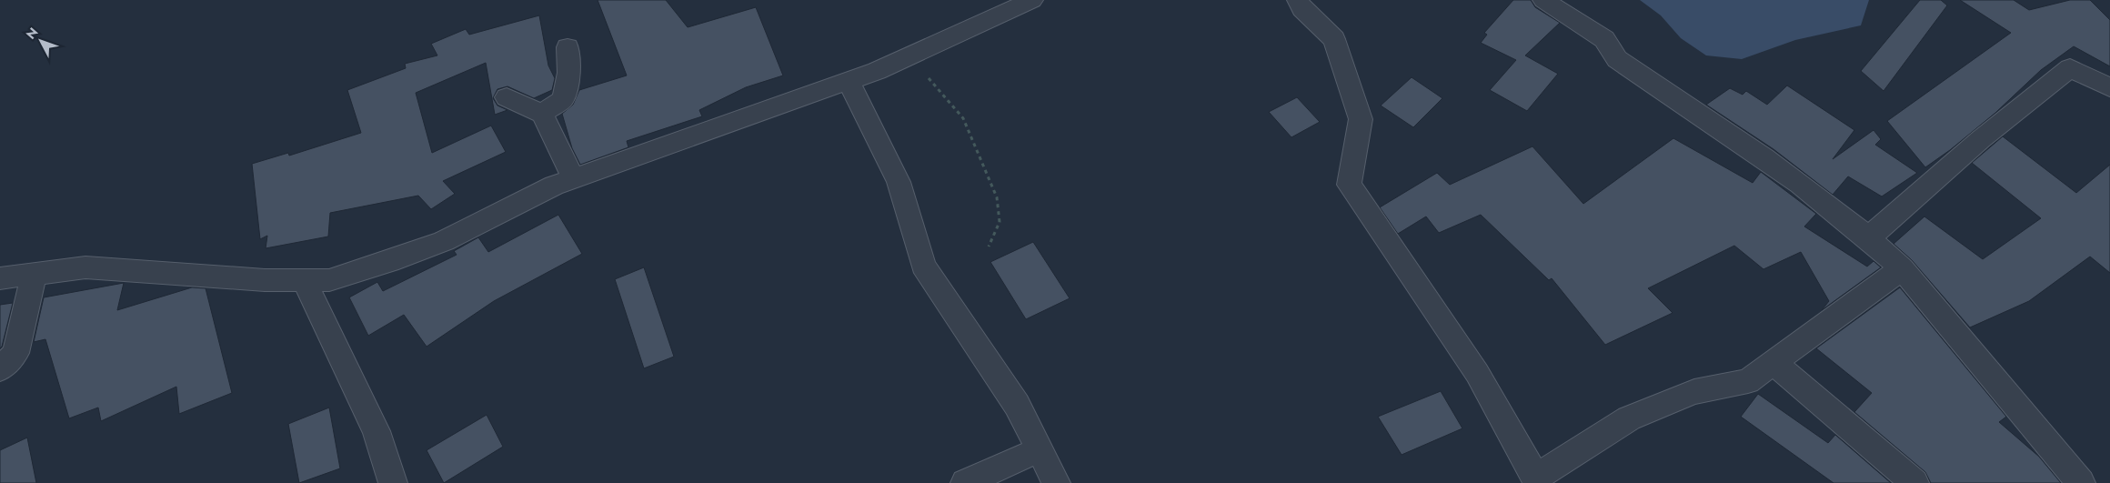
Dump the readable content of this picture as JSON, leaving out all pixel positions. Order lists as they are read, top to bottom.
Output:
{
  "north": "top left"
}
